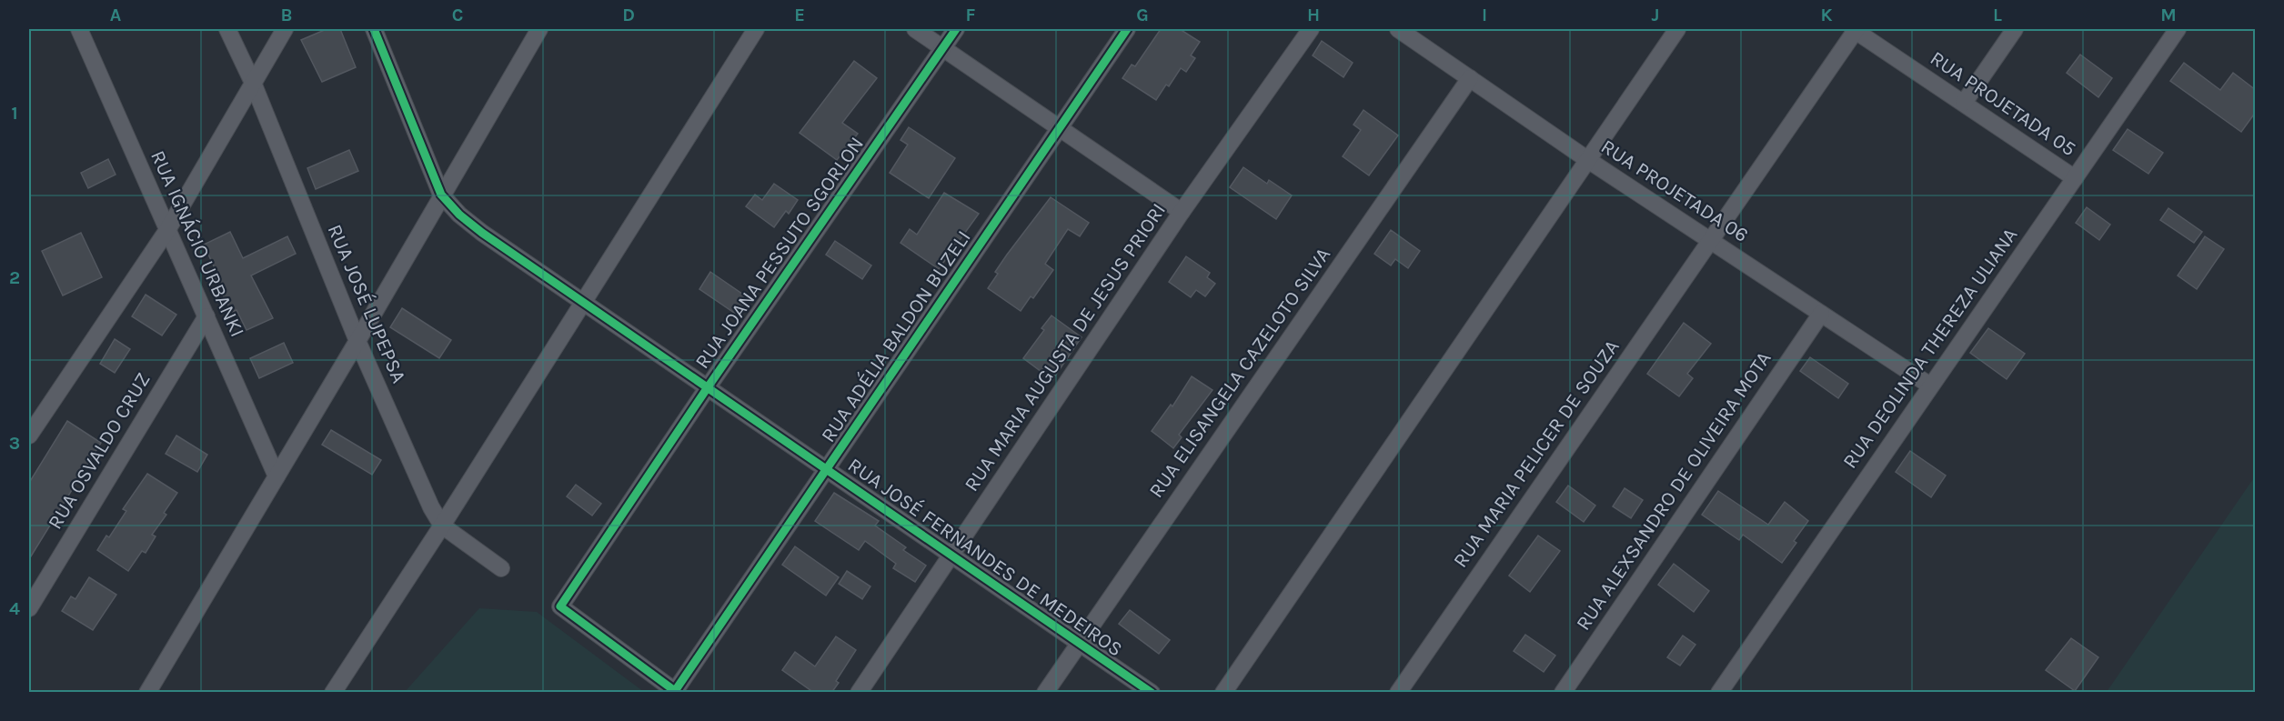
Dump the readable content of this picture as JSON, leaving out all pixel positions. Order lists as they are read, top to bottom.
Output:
{
  "streets": {
    "street": [
      "RUA PROJETADA 05",
      "RUA PROJETADA 06",
      "RUA IGNÁCIO URBANKI",
      "RUA JOANA PESSUTO SGORLON",
      "RUA JOSÉ LUPEPSA",
      "RUA ADÉLIA BALDON BUZELI",
      "RUA MARIA AUGUSTA DE JESUS PRIORI",
      "RUA DEOLINDA THEREZA ULIANA",
      "RUA ELISANGELA CAZELOTO SILVA",
      "RUA OSVALDO CRUZ",
      "RUA MARIA PELICER DE SOUZA",
      "RUA ALEXSANDRO DE OLIVEIRA MOTA",
      "RUA JOSÉ FERNANDES DE MEDEIROS"
    ]
  },
  "crossings": [
    ["RUA PROJETADA 05", "RUA DEOLINDA THEREZA ULIANA"],
    ["RUA PROJETADA 05", "RUA MARIA PELICER DE SOUZA"],
    ["RUA PROJETADA 06", "RUA DEOLINDA THEREZA ULIANA"],
    ["RUA PROJETADA 06", "RUA ELISANGELA CAZELOTO SILVA"],
    ["RUA PROJETADA 06", "RUA MARIA PELICER DE SOUZA"],
    ["RUA PROJETADA 06", "RUA ALEXSANDRO DE OLIVEIRA MOTA"],
    ["RUA IGNÁCIO URBANKI", "RUA OSVALDO CRUZ"],
    ["RUA JOANA PESSUTO SGORLON", "RUA ADÉLIA BALDON BUZELI"],
    ["RUA JOANA PESSUTO SGORLON", "RUA JOSÉ FERNANDES DE MEDEIROS"],
    ["RUA ADÉLIA BALDON BUZELI", "RUA JOSÉ FERNANDES DE MEDEIROS"],
    ["RUA MARIA AUGUSTA DE JESUS PRIORI", "RUA JOSÉ FERNANDES DE MEDEIROS"],
    ["RUA ELISANGELA CAZELOTO SILVA", "RUA JOSÉ FERNANDES DE MEDEIROS"]
  ],
  "grid": {
    "columns": [
      "A",
      "B",
      "C",
      "D",
      "E",
      "F",
      "G",
      "H",
      "I",
      "J",
      "K",
      "L",
      "M"
    ],
    "rows": [
      "1",
      "2",
      "3",
      "4"
    ]
  }
}
